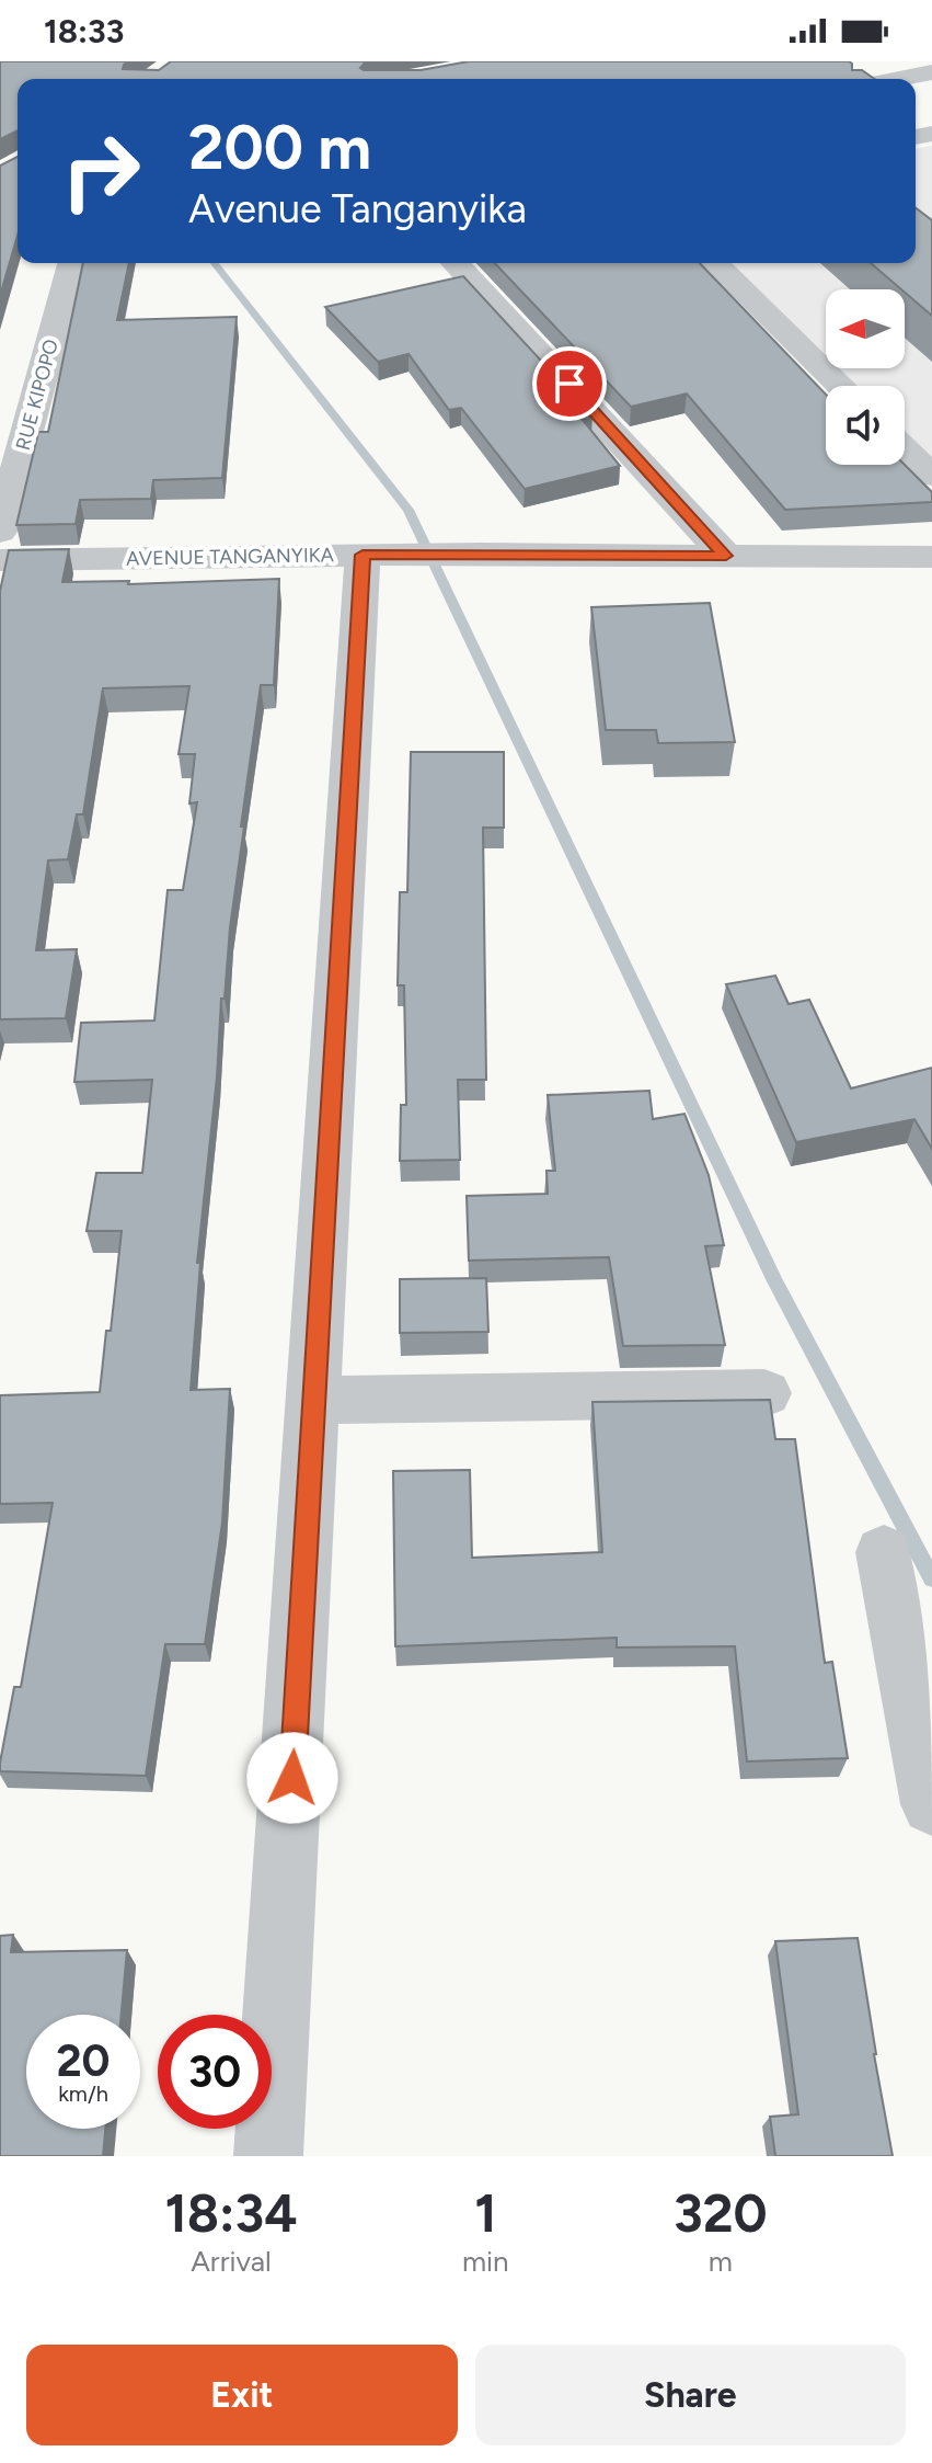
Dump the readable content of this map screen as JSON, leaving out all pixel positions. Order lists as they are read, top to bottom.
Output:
{
  "streets": {
    "street": ["RUE KIPOPO", "AVENUE TANGANYIKA"]
  },
  "north": "left",
  "page": {
    "status": "18:33",
    "turn": ["200 m", "Avenue Tanganyika"],
    "speed": "20 km/h",
    "limit": "30",
    "eta": [
      "18:34",
      "Arrival",
      "1",
      "min",
      "320",
      "m"
    ],
    "buttons": ["Exit", "Share"]
  }
}
